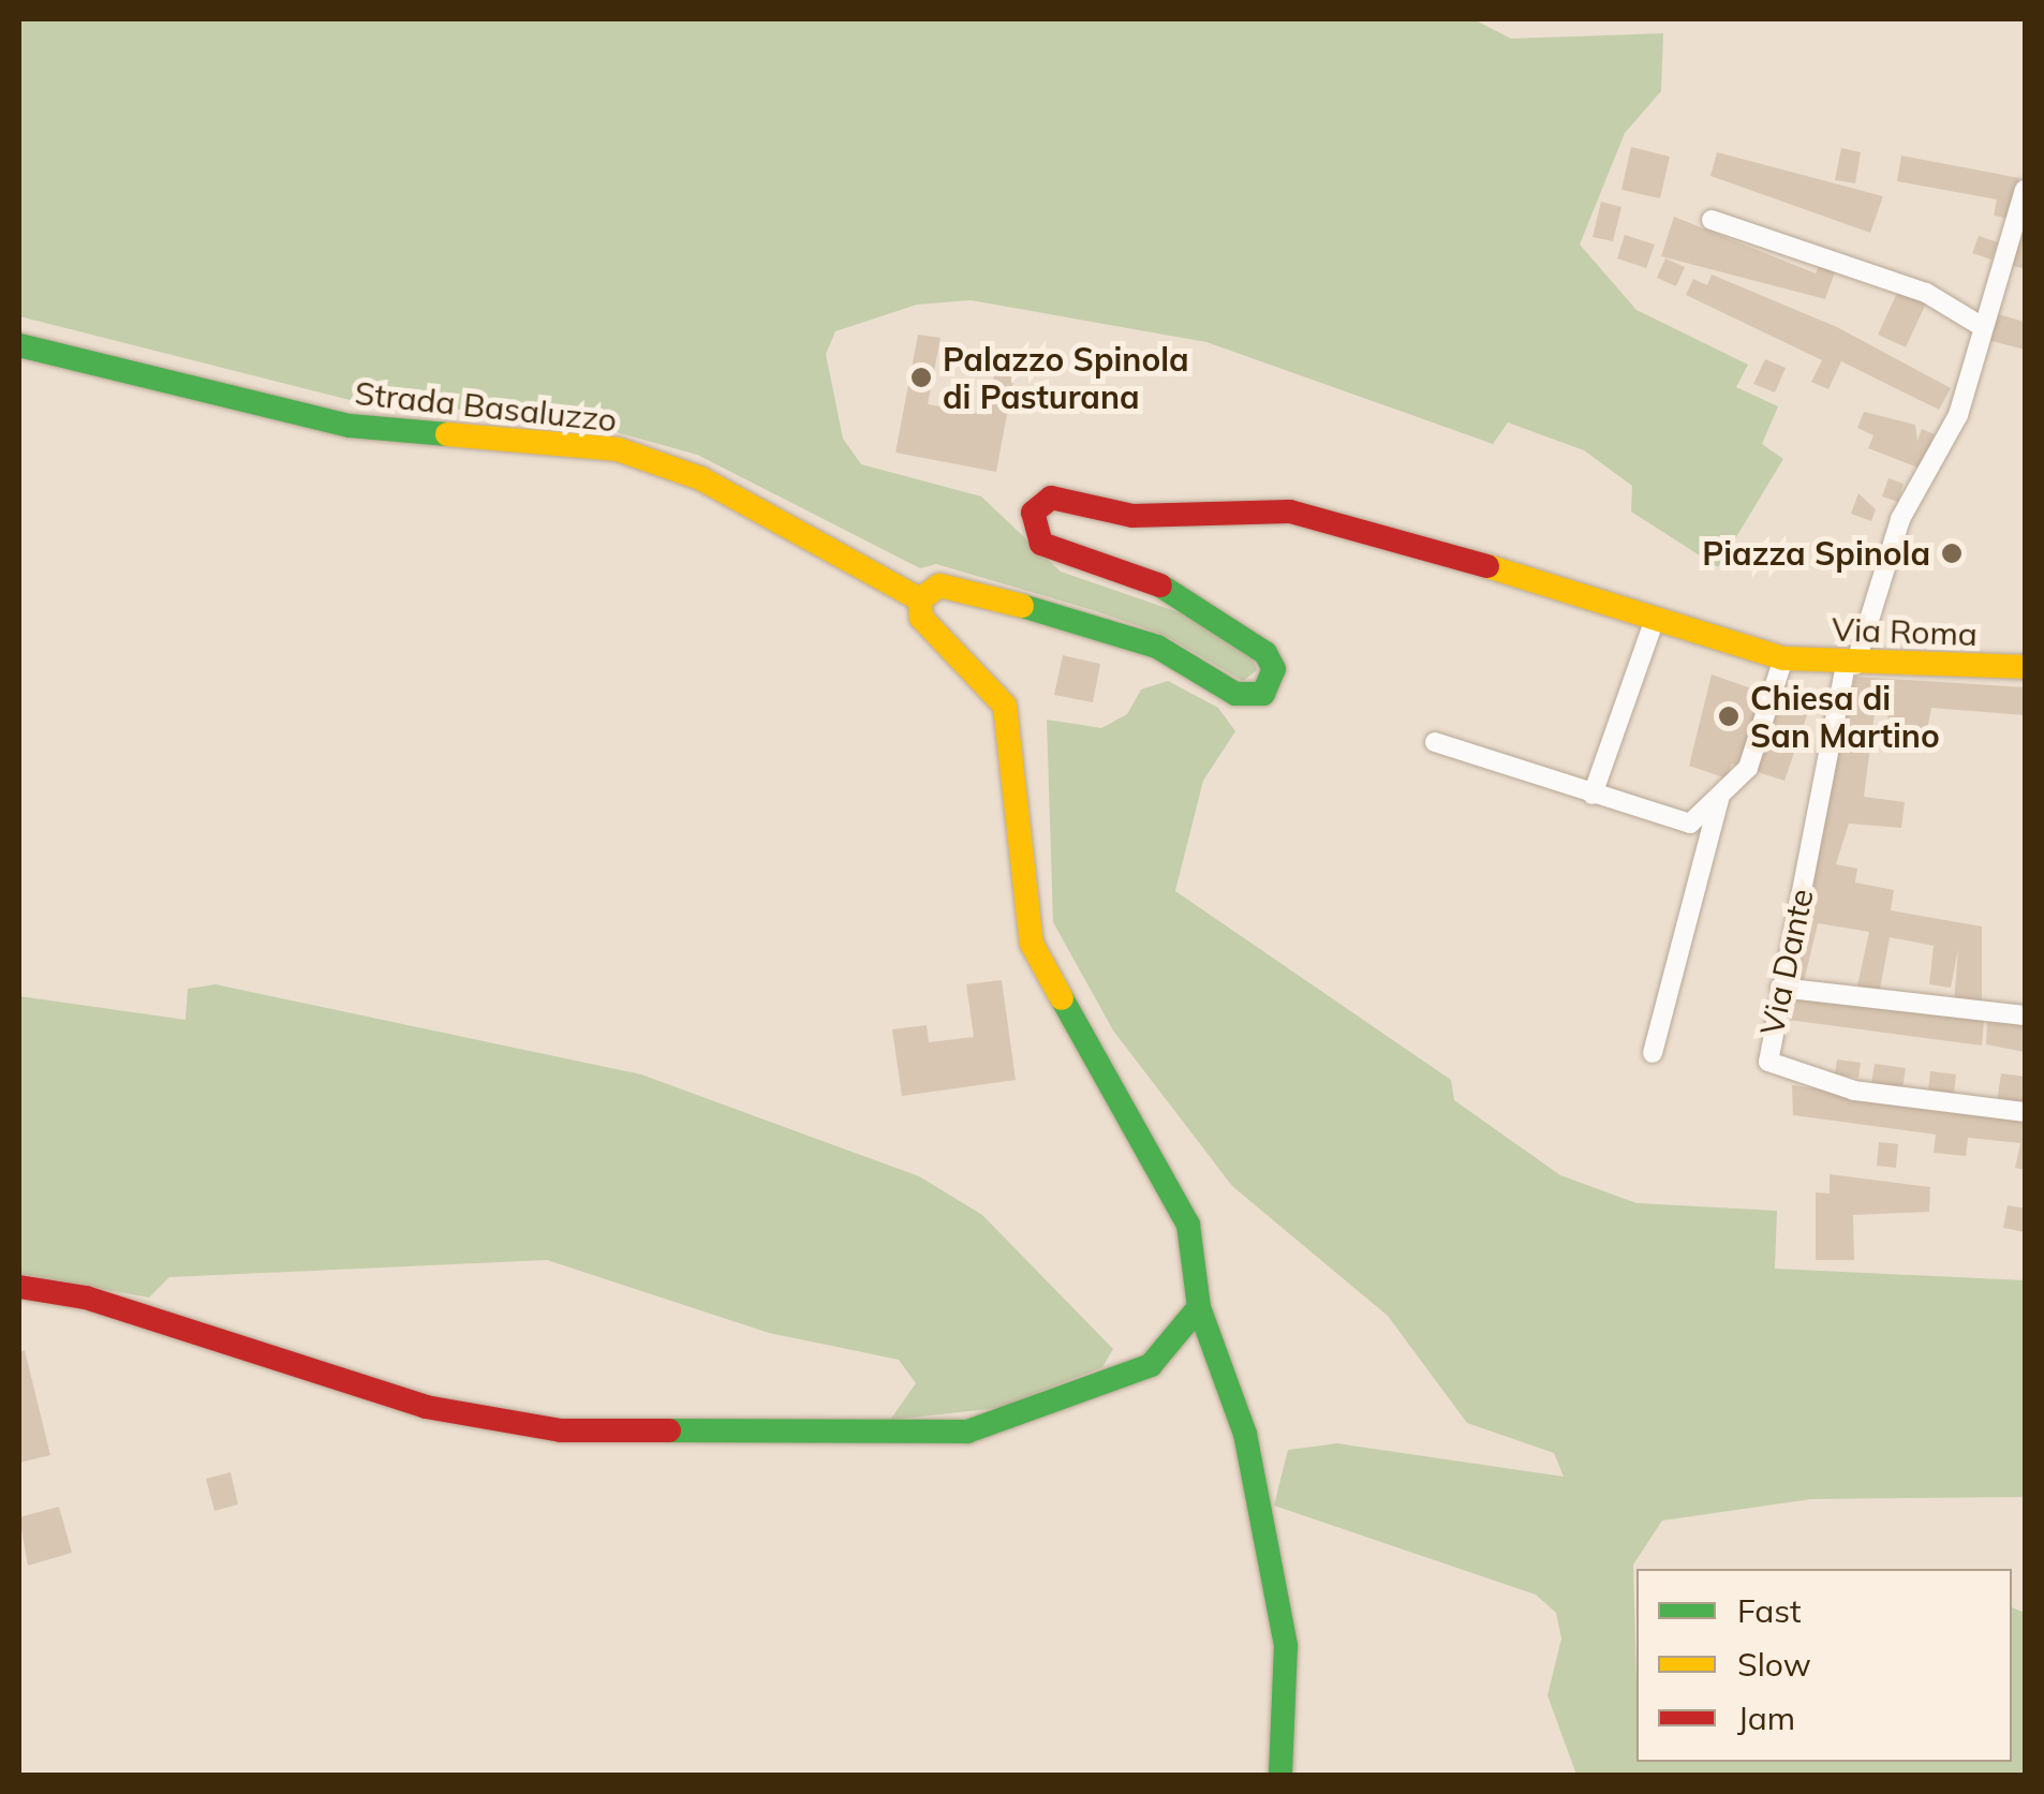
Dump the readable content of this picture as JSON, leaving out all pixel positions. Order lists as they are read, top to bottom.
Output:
{
  "streets": {
    "main road": ["Strada Basaluzzo", "Via Roma"],
    "street": ["Via Dante"]
  },
  "crossings": [
    ["Strada Basaluzzo", "Via Roma"],
    ["Via Roma", "Via Dante"]
  ],
  "places": ["Palazzo Spinola di Pasturana", "Piazza Spinola", "Chiesa di San Martino"],
  "legend": ["Fast", "Slow", "Jam"]
}
